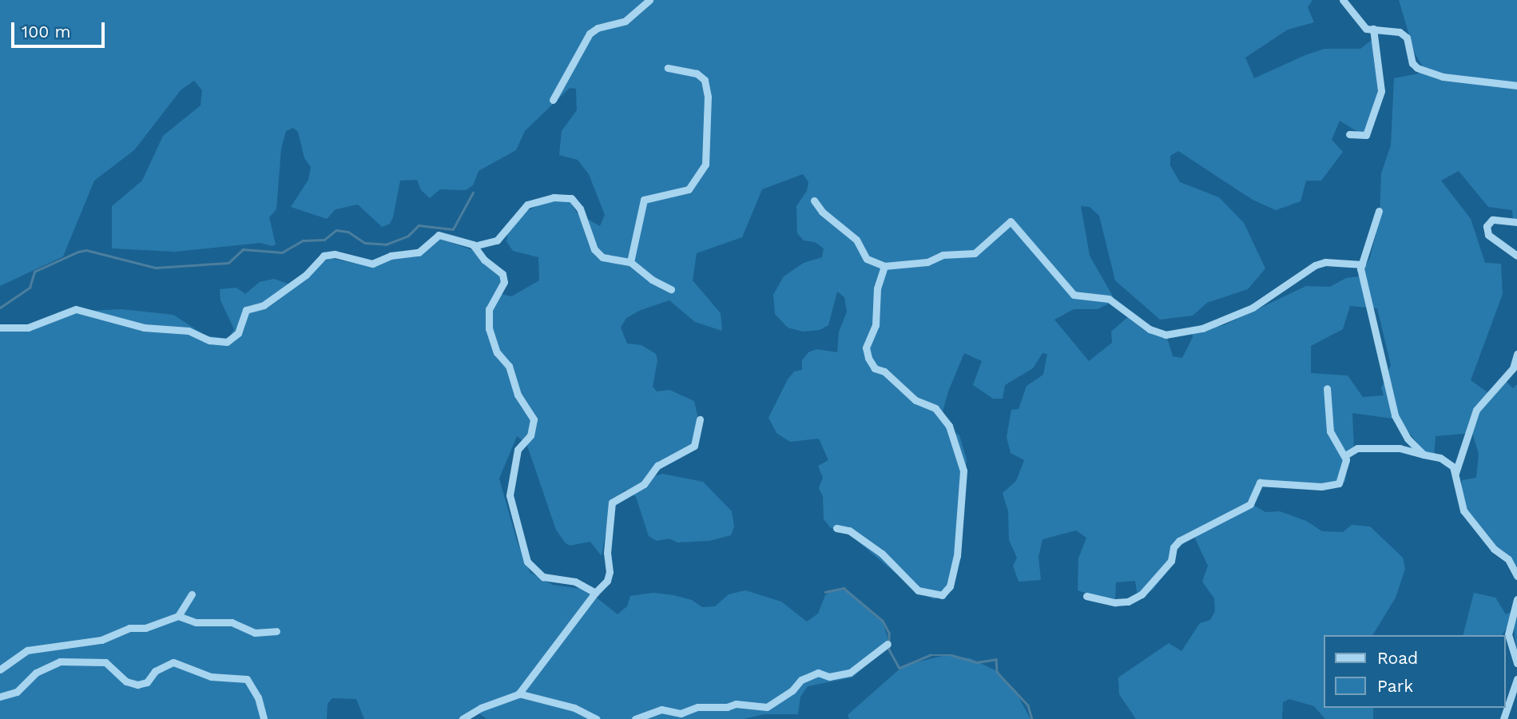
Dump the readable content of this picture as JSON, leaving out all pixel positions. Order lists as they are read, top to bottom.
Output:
{
  "legend": ["Road", "Park"],
  "scale_bar": "100 m"
}
